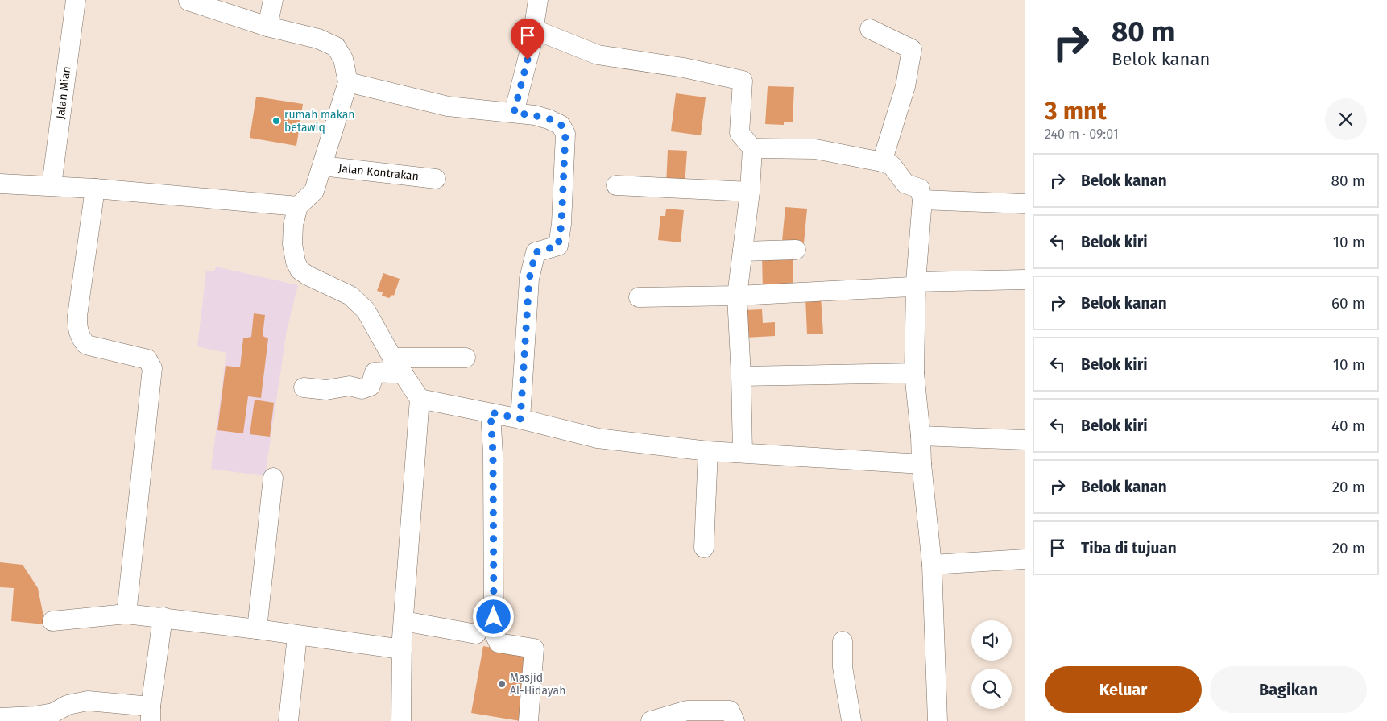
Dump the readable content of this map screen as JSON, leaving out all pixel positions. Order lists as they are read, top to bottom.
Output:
{
  "streets": {
    "street": ["Jalan Mian", "Jalan Kontrakan"]
  },
  "places": ["rumah makan betawiq", "Masjid Al-Hidayah"],
  "page": {
    "turn": ["80 m", "Belok kanan"],
    "heading": ["3 mnt", "240 m · 09:01"],
    "list": [
      {
        "name": "Belok kanan",
        "value": "80 m"
      },
      {
        "name": "Belok kiri",
        "value": "10 m"
      },
      {
        "name": "Belok kanan",
        "value": "60 m"
      },
      {
        "name": "Belok kiri",
        "value": "10 m"
      },
      {
        "name": "Belok kiri",
        "value": "40 m"
      },
      {
        "name": "Belok kanan",
        "value": "20 m"
      },
      {
        "name": "Tiba di tujuan",
        "value": "20 m"
      }
    ],
    "buttons": ["Keluar", "Bagikan"]
  }
}
